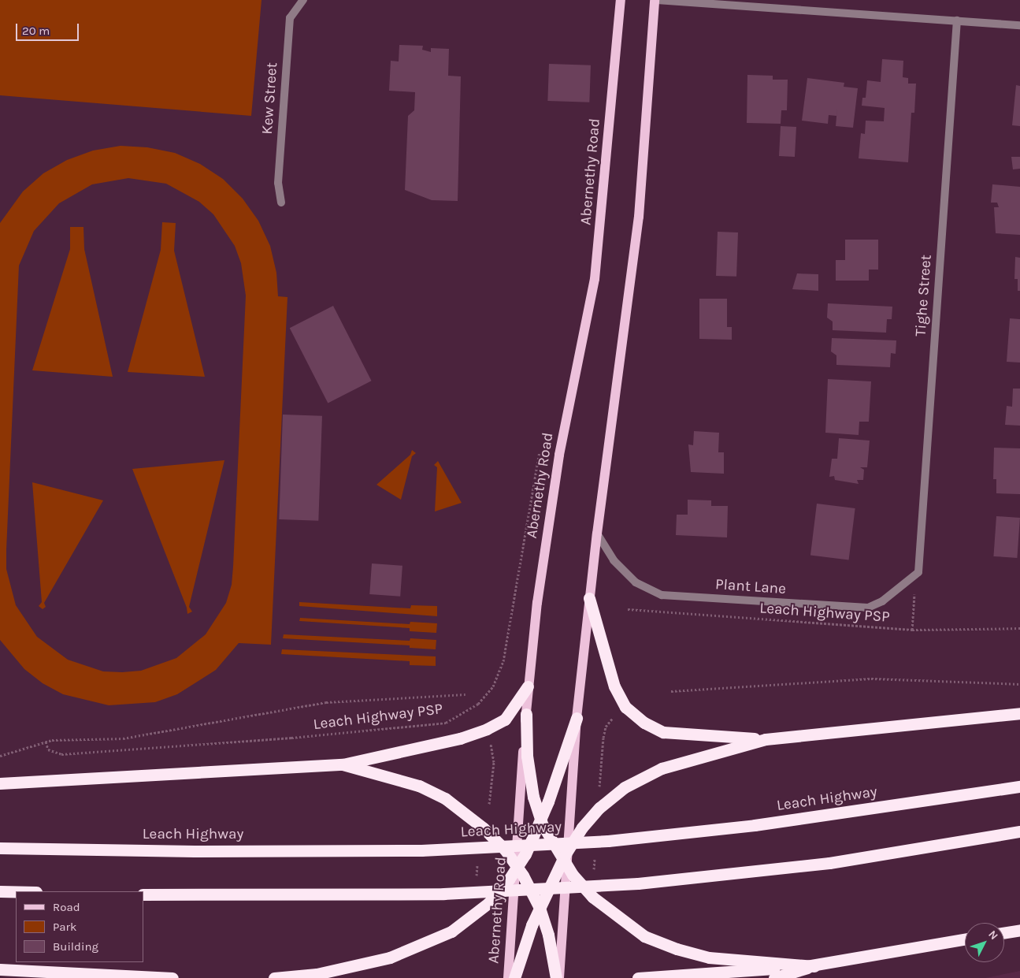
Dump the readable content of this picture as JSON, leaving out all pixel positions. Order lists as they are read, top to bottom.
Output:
{
  "streets": {
    "highway": ["Leach Highway"],
    "main road": ["Abernethy Road"],
    "street": ["Kew Street", "Tighe Street", "Plant Lane"],
    "path": ["Leach Highway PSP"]
  },
  "crossings": [
    ["Tighe Street", "Plant Lane"]
  ],
  "legend": ["Road", "Park", "Building"],
  "scale_bar": "20 m",
  "north": "top right"
}
